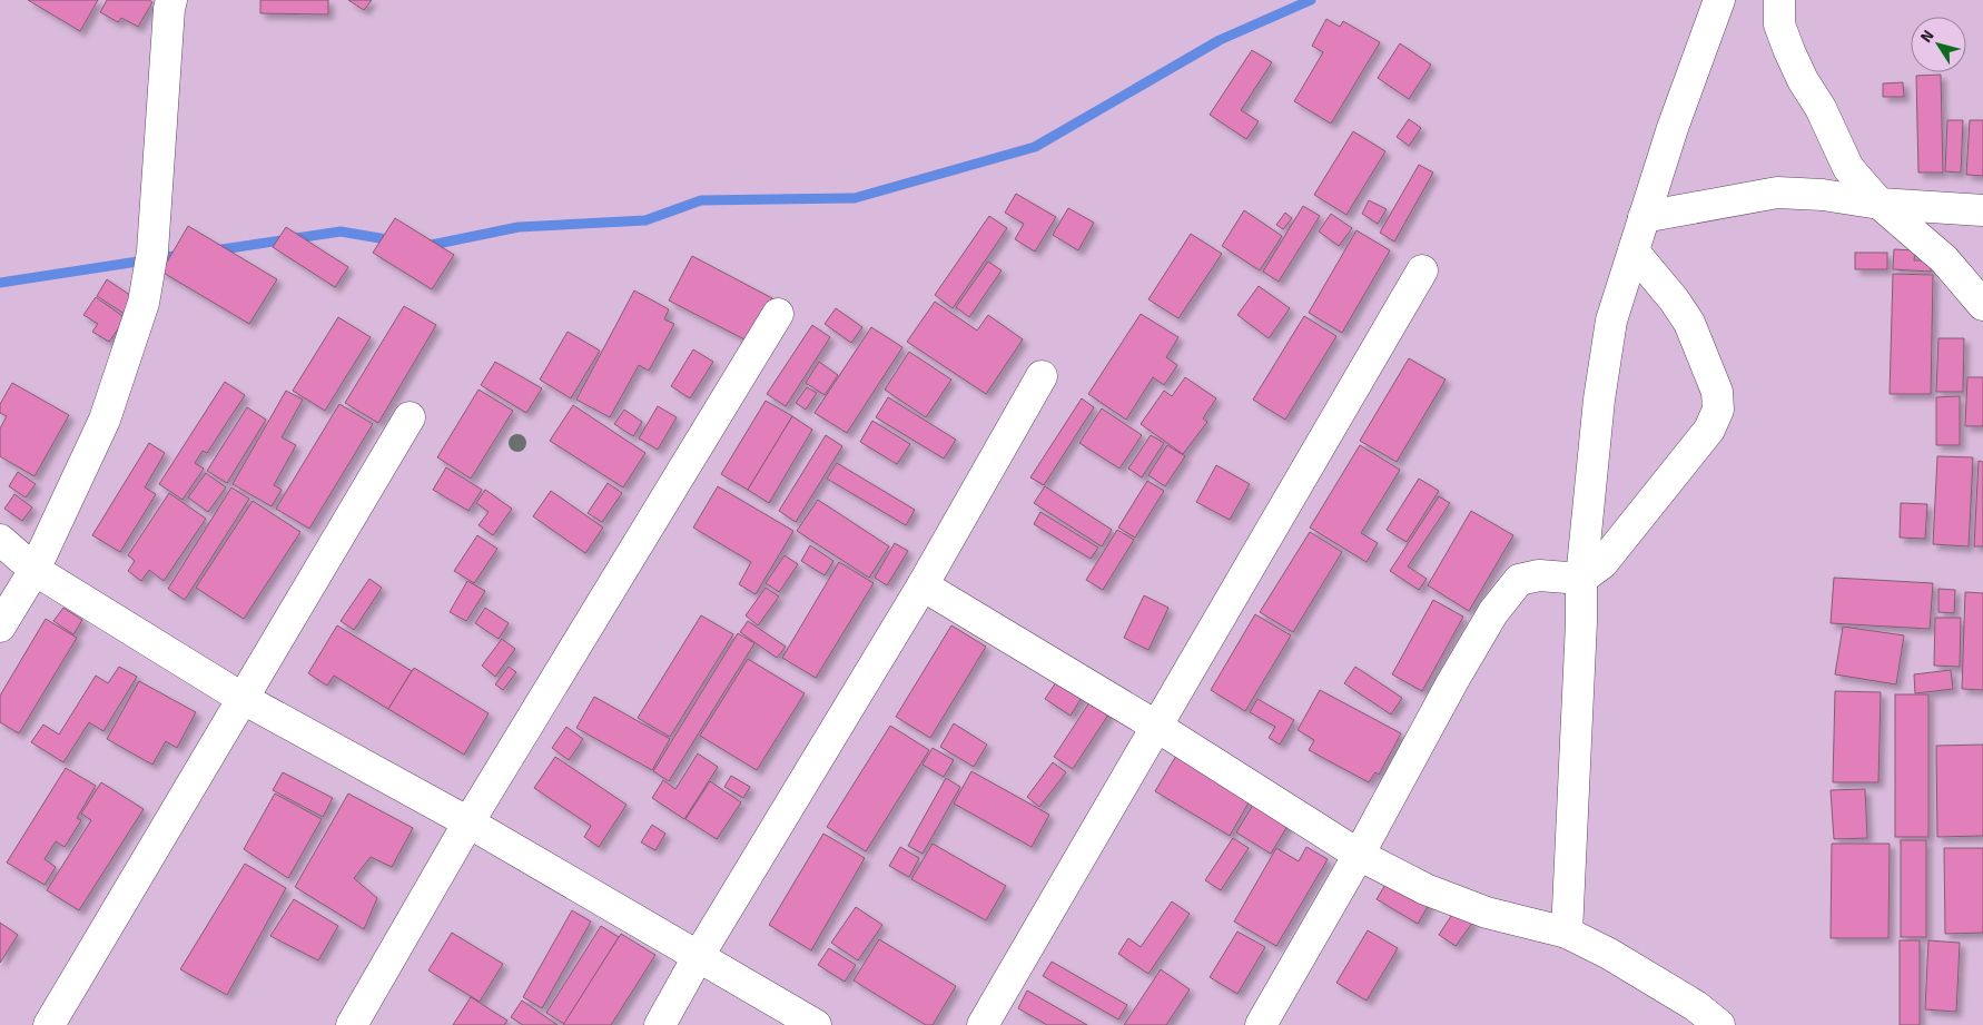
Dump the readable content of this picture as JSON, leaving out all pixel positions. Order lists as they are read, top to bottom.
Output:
{
  "north": "top left"
}
